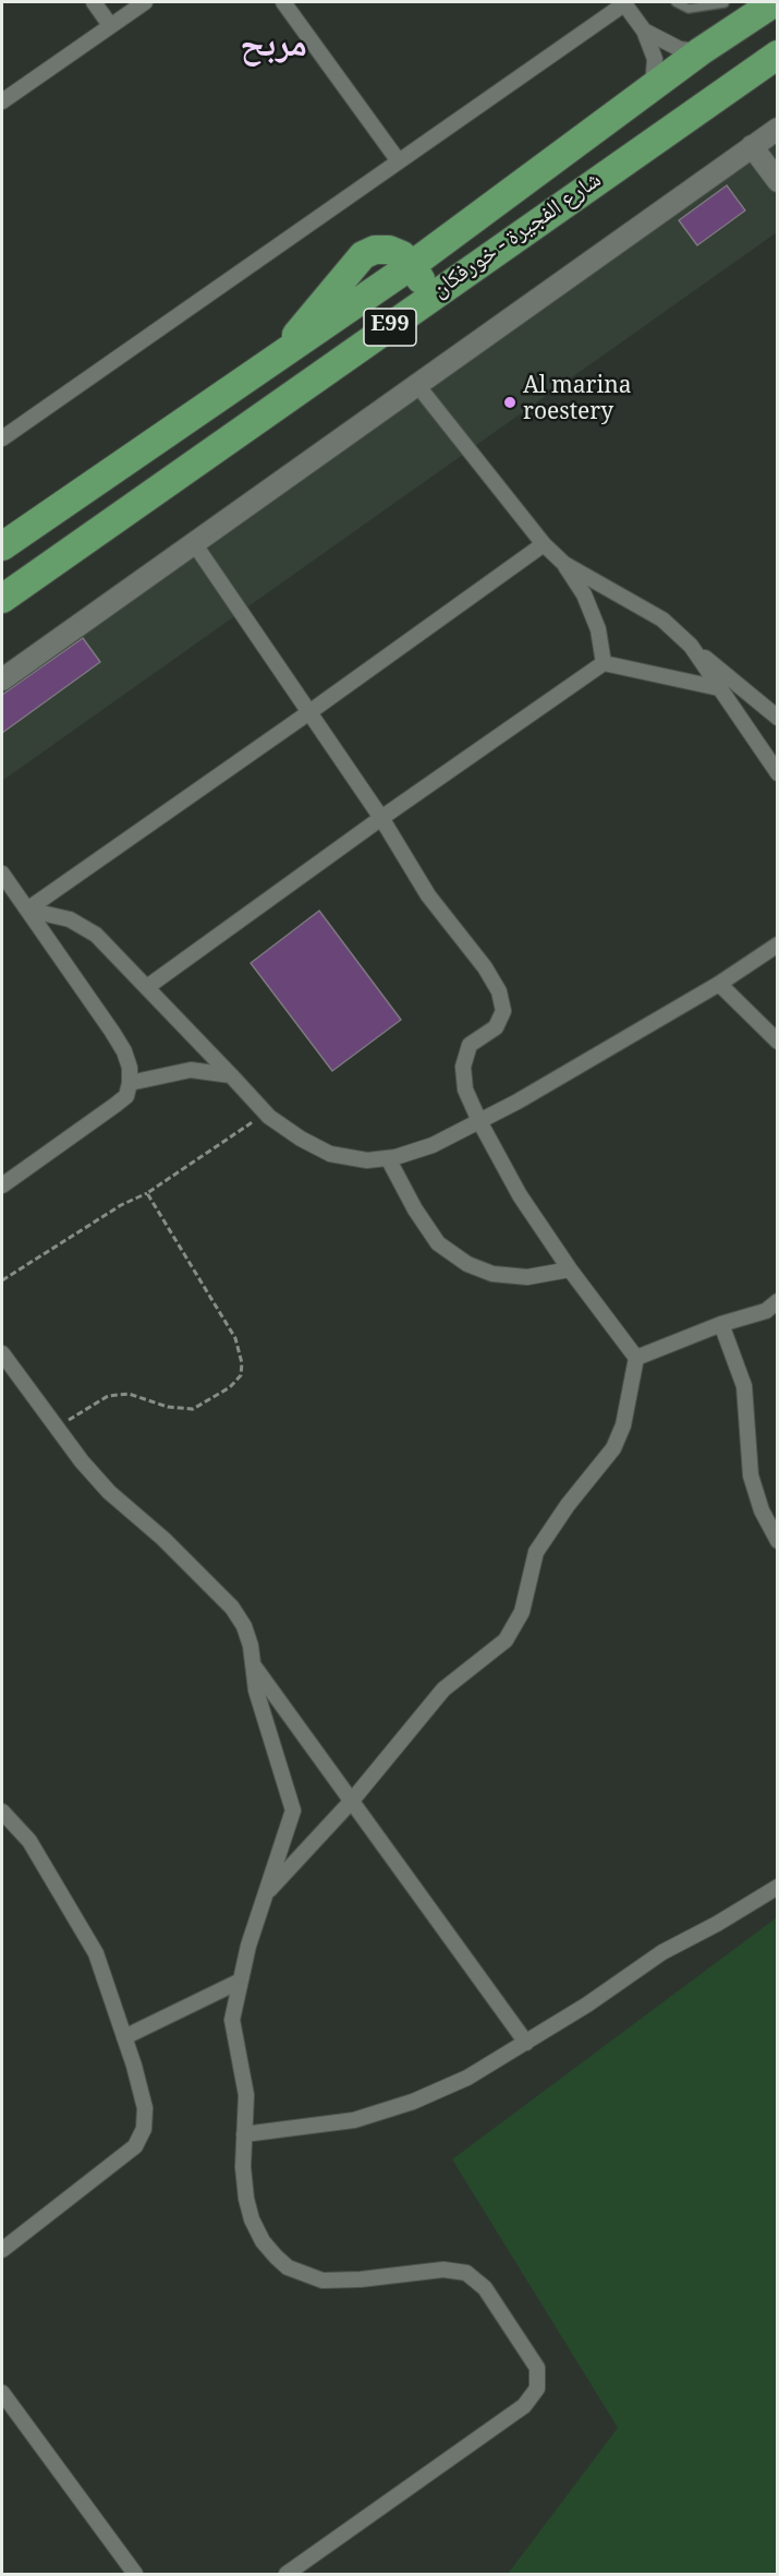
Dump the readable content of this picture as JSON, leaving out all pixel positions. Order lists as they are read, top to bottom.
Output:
{
  "streets": {
    "highway": ["شارع الفجيرة - خورفكان", "E99"]
  },
  "districts": ["مربح"],
  "places": ["Al marina roestery"]
}
